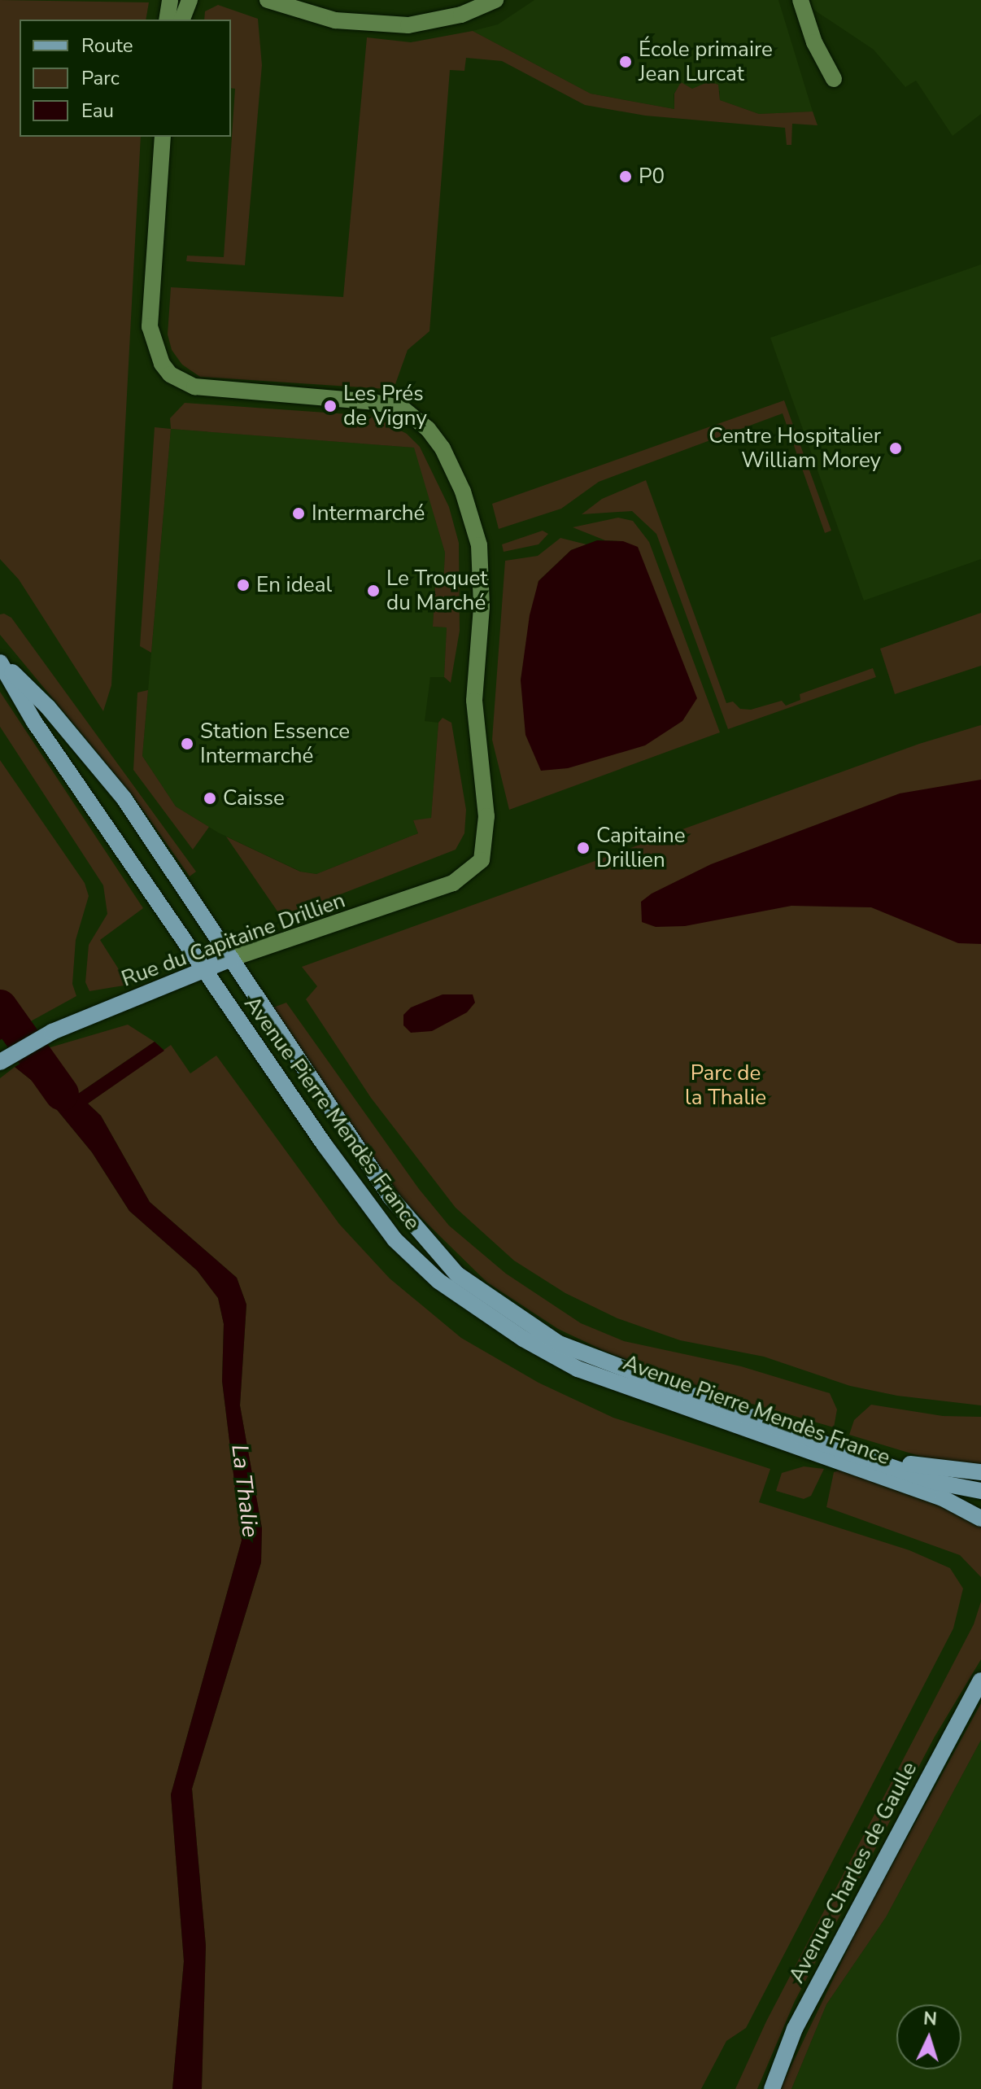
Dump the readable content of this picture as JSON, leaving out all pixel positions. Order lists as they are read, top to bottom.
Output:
{
  "streets": {
    "main road": ["Rue du Capitaine Drillien", "Avenue Pierre Mendès France", "Avenue Charles de Gaulle"]
  },
  "crossings": [
    ["Rue du Capitaine Drillien", "Avenue Pierre Mendès France"]
  ],
  "water": ["La Thalie"],
  "parks": ["Parc de la Thalie"],
  "places": [
    "École primaire Jean Lurcat",
    "P0",
    "Les Prés de Vigny",
    "Centre Hospitalier William Morey",
    "Intermarché",
    "En ideal",
    "Le Troquet du Marché",
    "Station Essence Intermarché",
    "Caisse",
    "Capitaine Drillien"
  ],
  "legend": ["Route", "Parc", "Eau"],
  "north": "top"
}
